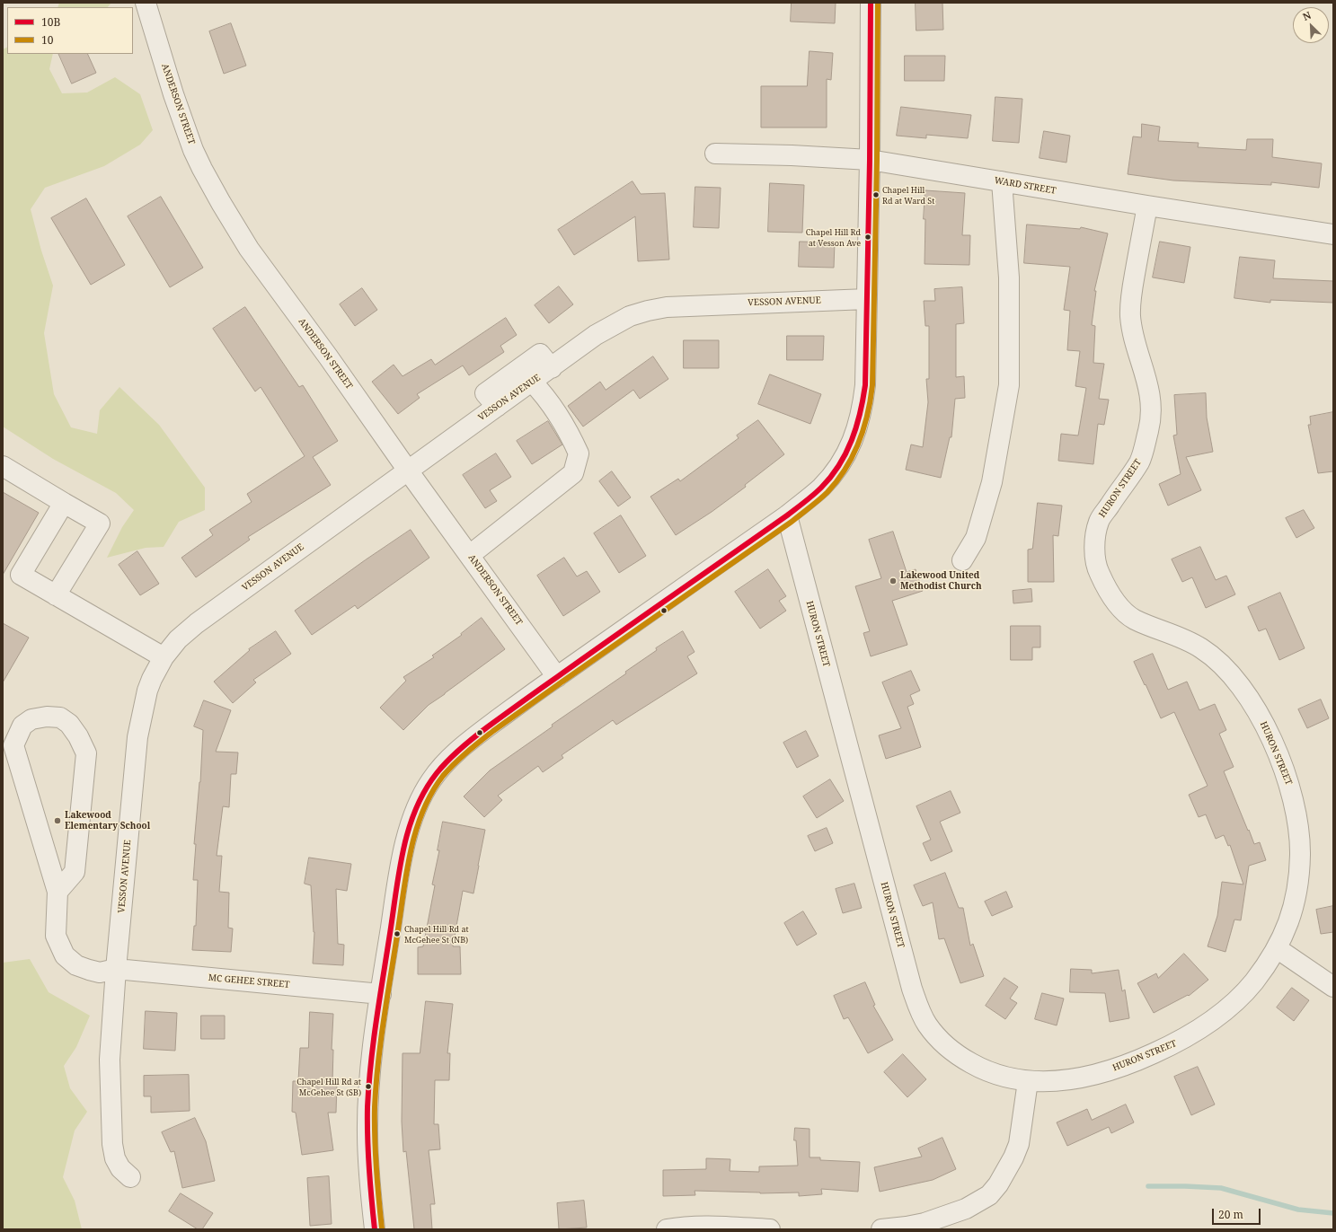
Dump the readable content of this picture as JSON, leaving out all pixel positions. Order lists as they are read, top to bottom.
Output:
{
  "streets": {
    "street": [
      "ANDERSON STREET",
      "WARD STREET",
      "VESSON AVENUE",
      "HURON STREET",
      "MC GEHEE STREET"
    ]
  },
  "crossings": [
    ["ANDERSON STREET", "VESSON AVENUE"],
    ["WARD STREET", "HURON STREET"],
    ["VESSON AVENUE", "MC GEHEE STREET"]
  ],
  "places": [
    "Chapel Hill Rd at Ward St",
    "Chapel Hill Rd at Vesson Ave",
    "Lakewood United Methodist Church",
    "Lakewood Elementary School",
    "Chapel Hill Rd at McGehee St (NB)",
    "Chapel Hill Rd at McGehee St (SB)"
  ],
  "lines": ["transit line 10B", "transit line 10"],
  "legend": ["10B", "10"],
  "scale_bar": "20 m",
  "north": "top left"
}
